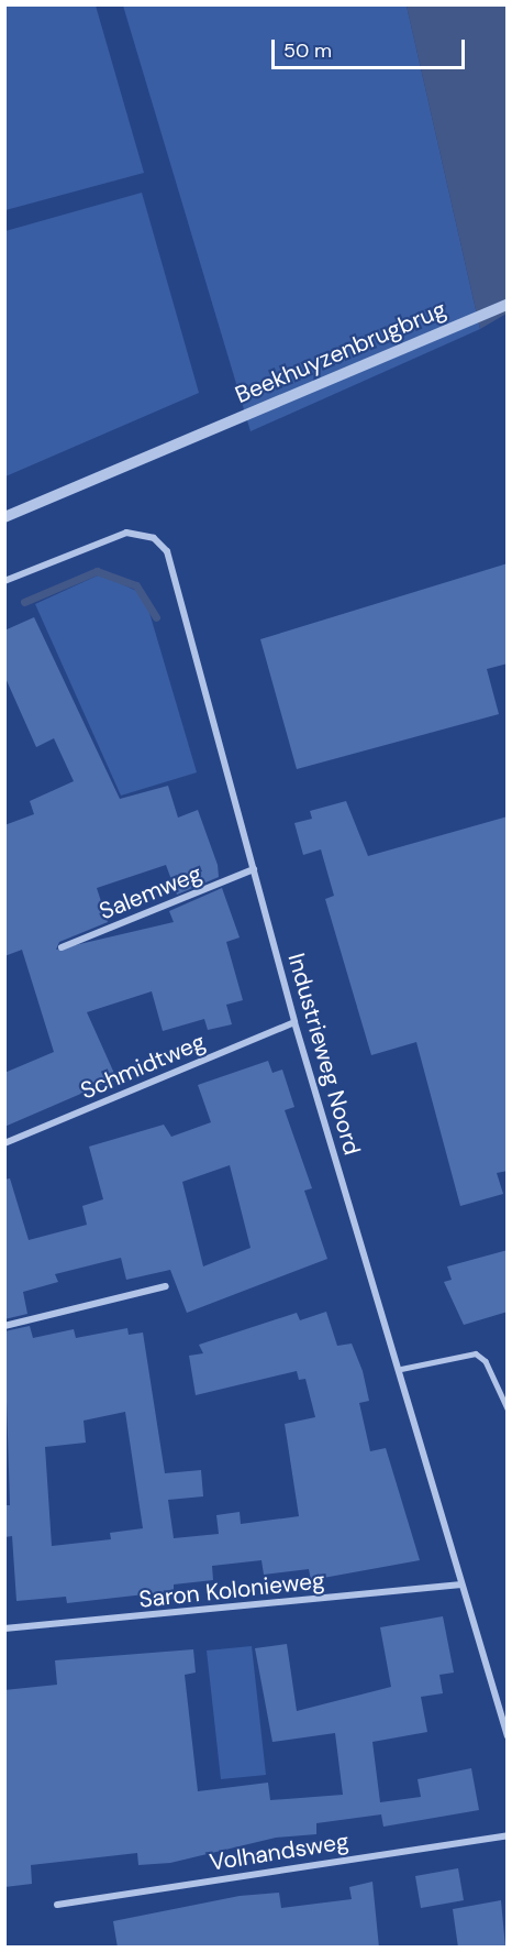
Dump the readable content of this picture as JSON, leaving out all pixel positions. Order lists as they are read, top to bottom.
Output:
{
  "streets": {
    "street": [
      "Beekhuyzenbrugbrug",
      "Salemweg",
      "Industrieweg Noord",
      "Schmidtweg",
      "Saron Kolonieweg",
      "Volhandsweg"
    ]
  },
  "crossings": [
    ["Salemweg", "Industrieweg Noord"],
    ["Industrieweg Noord", "Schmidtweg"],
    ["Industrieweg Noord", "Saron Kolonieweg"]
  ],
  "scale_bar": "50 m"
}
